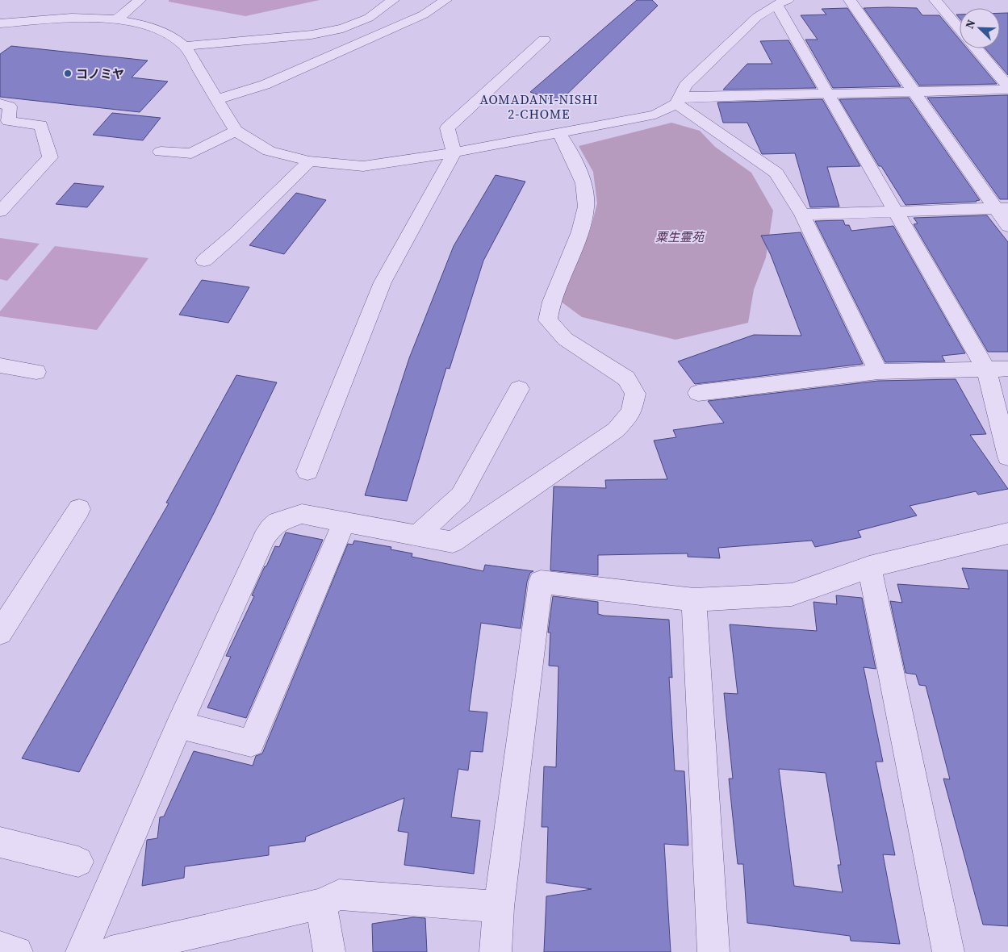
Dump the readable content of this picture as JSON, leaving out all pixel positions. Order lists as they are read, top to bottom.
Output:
{
  "districts": ["AOMADANI-NISHI 2-CHOME"],
  "parks": ["粟生霊苑"],
  "places": ["コノミヤ"],
  "north": "top left"
}
